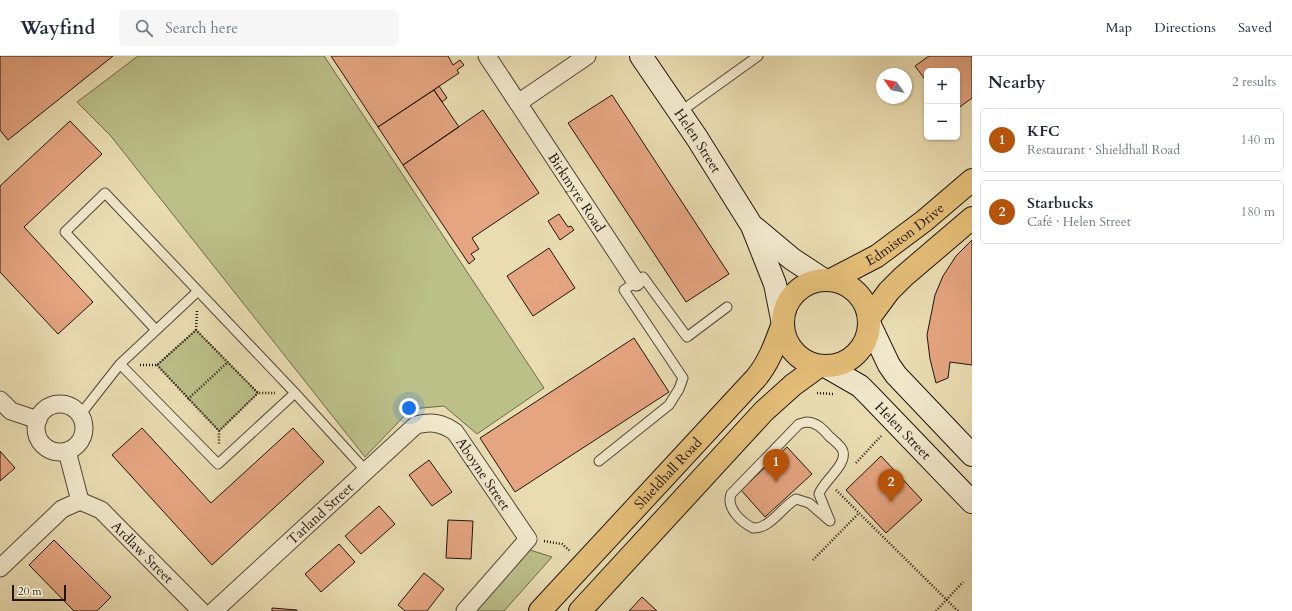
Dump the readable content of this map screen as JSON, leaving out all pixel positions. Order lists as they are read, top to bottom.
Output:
{
  "streets": {
    "main road": ["Edmiston Drive", "Shieldhall Road"],
    "street": [
      "Helen Street",
      "Birkmyre Road",
      "Aboyne Street",
      "Tarland Street",
      "Ardlaw Street"
    ]
  },
  "crossings": [
    ["Helen Street", "Edmiston Drive"],
    ["Helen Street", "Shieldhall Road"],
    ["Edmiston Drive", "Shieldhall Road"],
    ["Aboyne Street", "Tarland Street"]
  ],
  "scale_bar": "20 m",
  "north": "top left",
  "page": {
    "header": "Wayfind",
    "search": "Search here",
    "nav": ["Map", "Directions", "Saved"],
    "heading": ["Nearby", "2 results"],
    "map_buttons": ["+", "−"],
    "list": [
      {
        "mark": "1",
        "name": "KFC",
        "note": "Restaurant · Shieldhall Road",
        "value": "140 m"
      },
      {
        "mark": "2",
        "name": "Starbucks",
        "note": "Café · Helen Street",
        "value": "180 m"
      }
    ],
    "pins": ["1", "2"],
    "scale": "20 m"
  }
}
